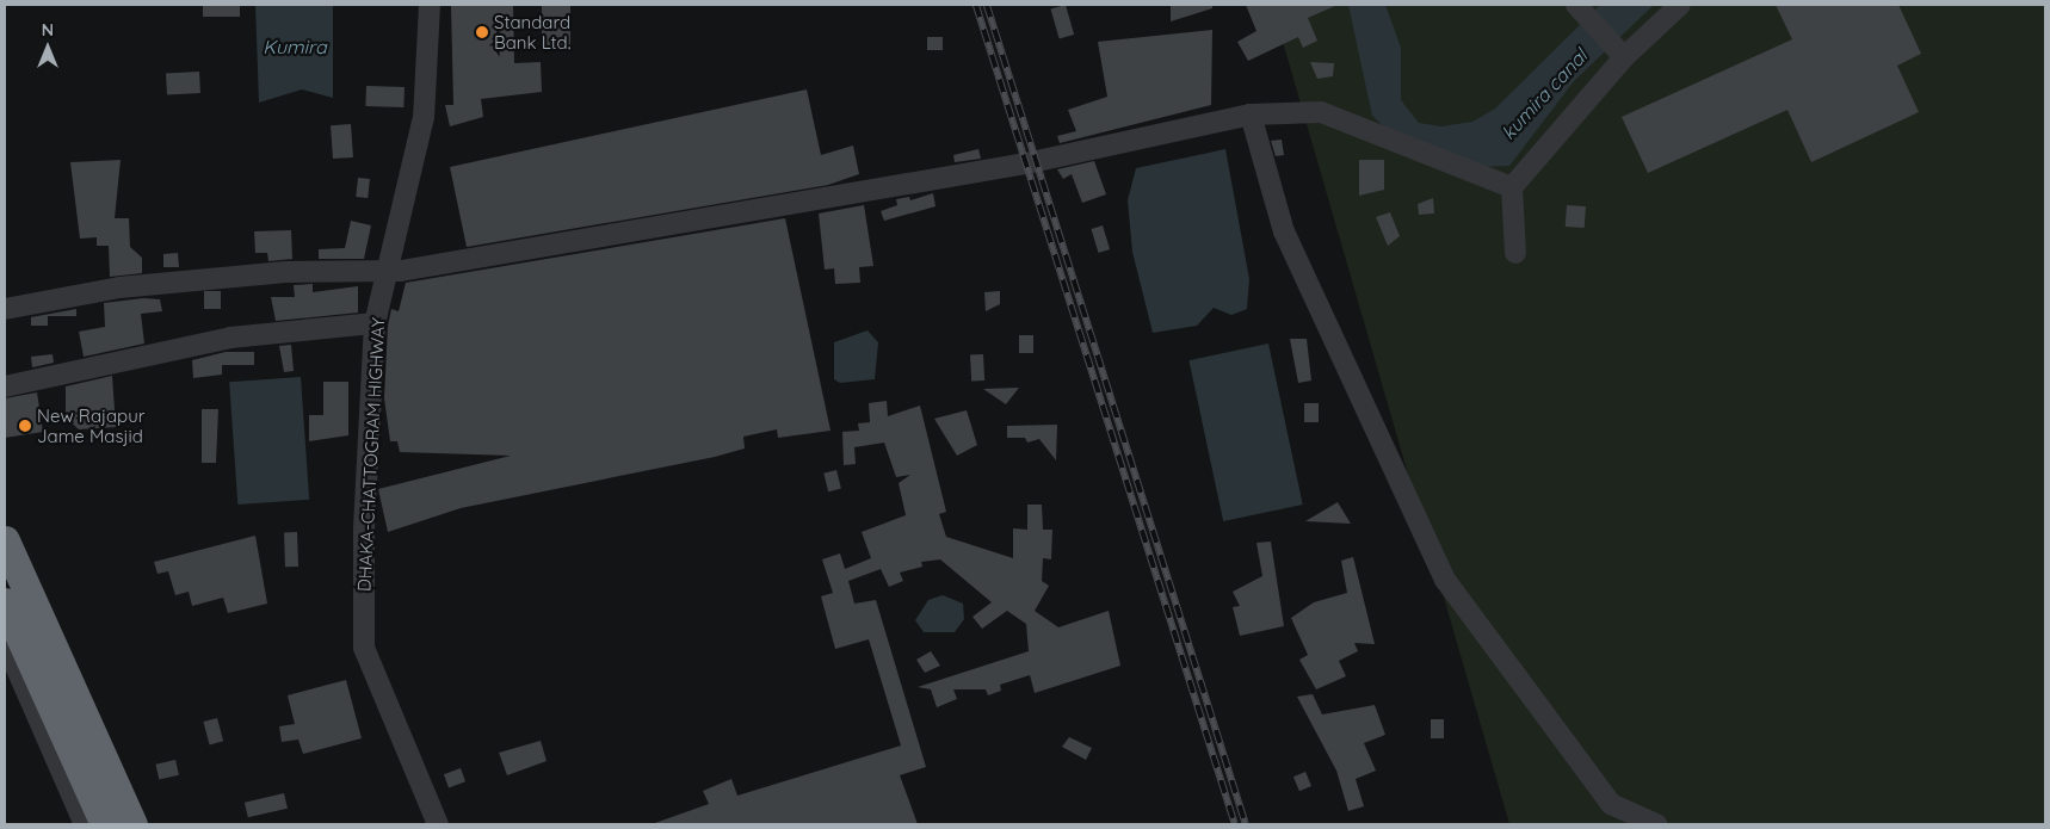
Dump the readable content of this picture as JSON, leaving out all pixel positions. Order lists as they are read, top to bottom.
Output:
{
  "streets": {
    "street": ["DHAKA-CHATTOGRAM HIGHWAY"]
  },
  "water": ["Kumira", "kumira canal"],
  "places": ["Standard Bank Ltd.", "New Rajapur Jame Masjid"],
  "north": "top"
}
